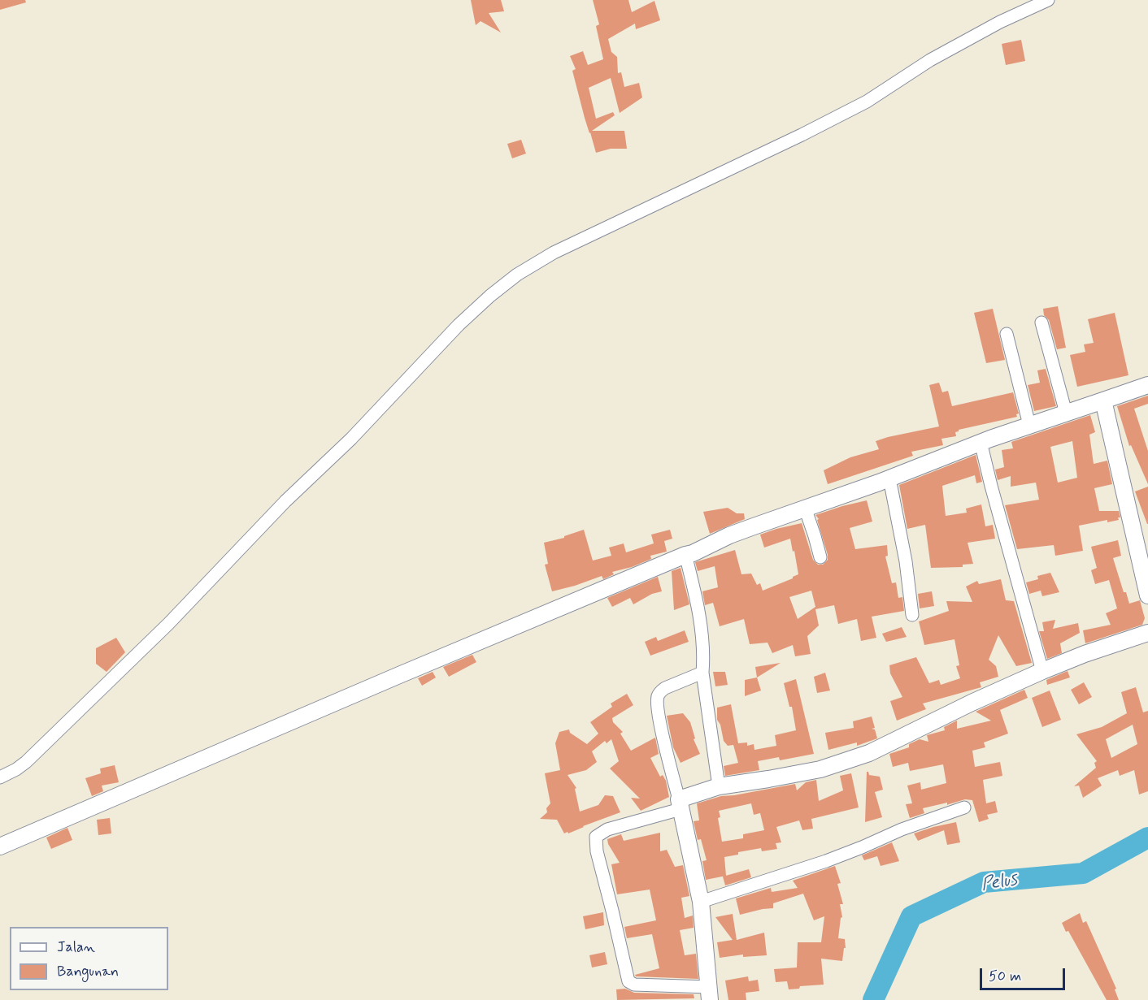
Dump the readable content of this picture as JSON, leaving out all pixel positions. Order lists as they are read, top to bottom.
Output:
{
  "water": ["Pelus"],
  "legend": ["Jalan", "Bangunan"],
  "scale_bar": "50 m"
}
